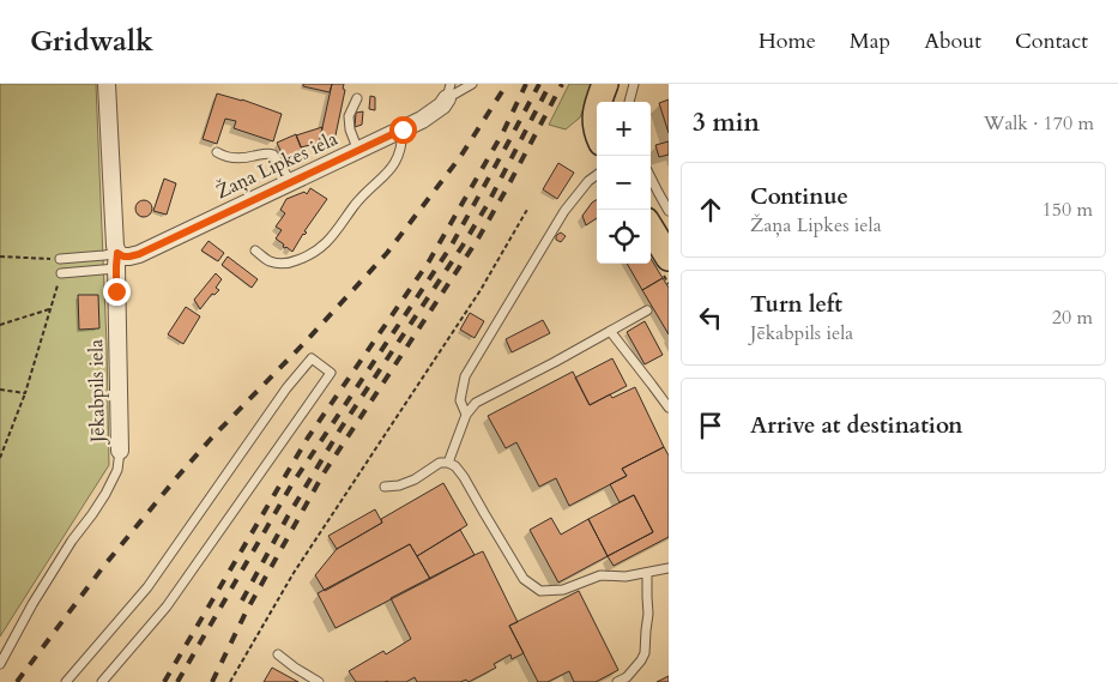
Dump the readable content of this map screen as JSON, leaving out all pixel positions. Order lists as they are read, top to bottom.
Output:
{
  "streets": {
    "street": ["Žaņa Lipkes iela", "Jēkabpils iela"]
  },
  "crossings": [
    ["Žaņa Lipkes iela", "Jēkabpils iela"]
  ],
  "page": {
    "header": "Gridwalk",
    "nav": [
      "Home",
      "Map",
      "About",
      "Contact"
    ],
    "heading": ["3 min", "Walk · 170 m"],
    "map_buttons": ["+", "−"],
    "list": [
      ["Continue", "Žaņa Lipkes iela", "150 m"],
      ["Turn left", "Jēkabpils iela", "20 m"],
      "Arrive at destination"
    ]
  }
}
